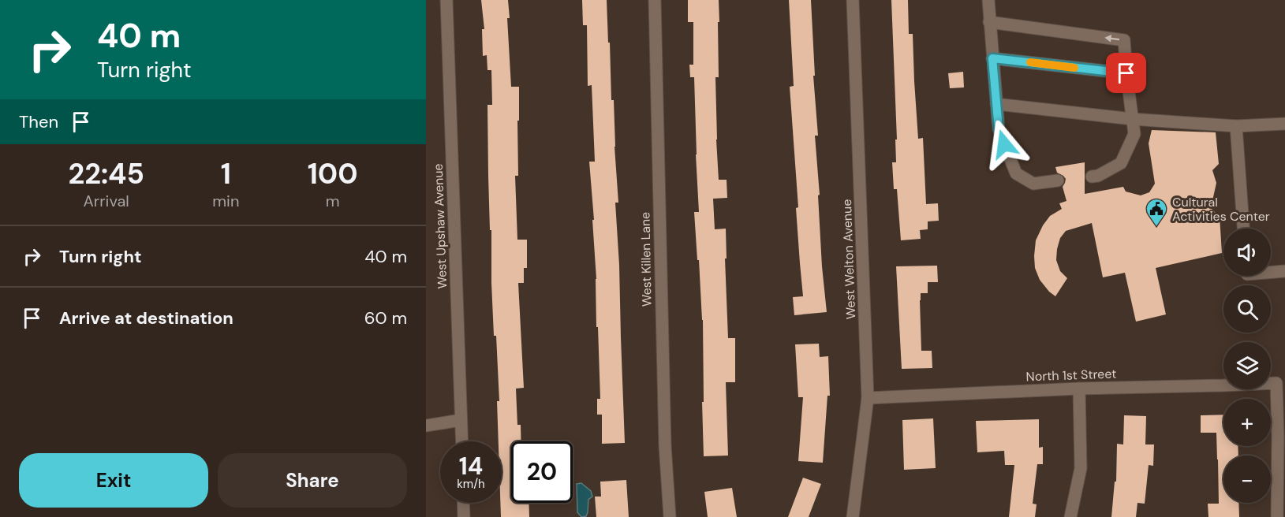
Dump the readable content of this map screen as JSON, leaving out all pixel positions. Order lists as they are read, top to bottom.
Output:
{
  "streets": {
    "street": [
      "West Upshaw Avenue",
      "West Killen Lane",
      "West Welton Avenue",
      "North 1st Street"
    ]
  },
  "crossings": [
    ["West Welton Avenue", "North 1st Street"]
  ],
  "places": {
    "public building": ["Cultural Activities Center"]
  },
  "page": {
    "turn": ["40 m", "Turn right"],
    "then": "Then",
    "eta": [
      "22:45",
      "Arrival",
      "1",
      "min",
      "100",
      "m"
    ],
    "list": [
      {
        "name": "Turn right",
        "value": "40 m"
      },
      {
        "name": "Arrive at destination",
        "value": "60 m"
      }
    ],
    "map_buttons": ["+", "−"],
    "speed": "14 km/h",
    "limit": "20",
    "buttons": ["Exit", "Share"]
  }
}
